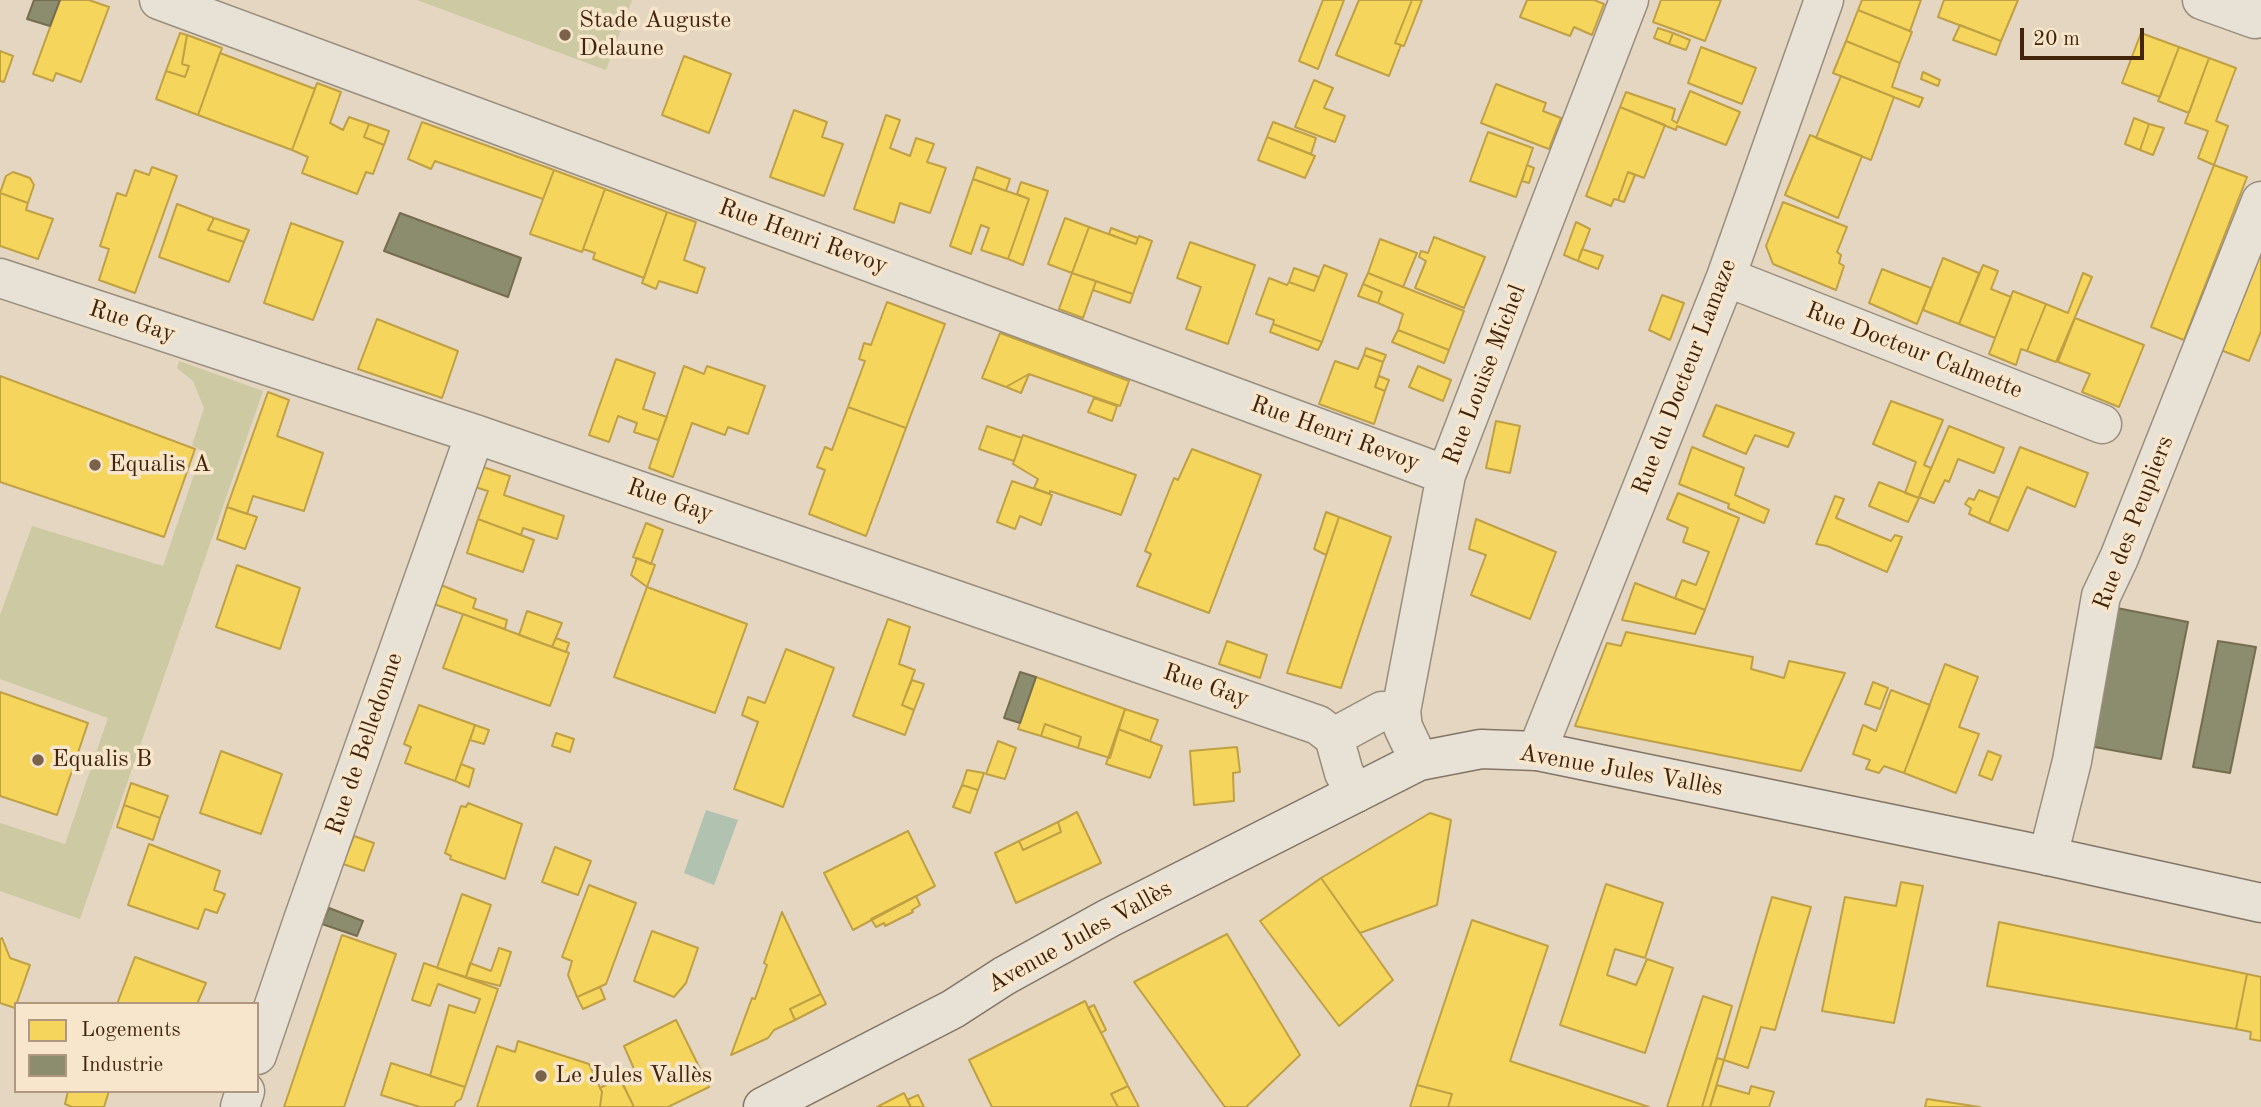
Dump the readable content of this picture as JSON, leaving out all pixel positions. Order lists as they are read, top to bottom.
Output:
{
  "streets": {
    "street": [
      "Rue Henri Revoy",
      "Rue Gay",
      "Rue Docteur Calmette",
      "Rue Louise Michel",
      "Rue du Docteur Lamaze",
      "Rue des Peupliers",
      "Rue de Belledonne",
      "Avenue Jules Vallès"
    ]
  },
  "crossings": [
    ["Rue Henri Revoy", "Rue Louise Michel"],
    ["Rue Gay", "Rue de Belledonne"],
    ["Rue Docteur Calmette", "Rue du Docteur Lamaze"],
    ["Rue Louise Michel", "Avenue Jules Vallès"],
    ["Rue du Docteur Lamaze", "Avenue Jules Vallès"],
    ["Rue des Peupliers", "Avenue Jules Vallès"]
  ],
  "places": [
    "Stade Auguste Delaune",
    "Equalis A",
    "Equalis B",
    "Le Jules Vallès"
  ],
  "legend": ["Logements", "Industrie"],
  "scale_bar": "20 m"
}
